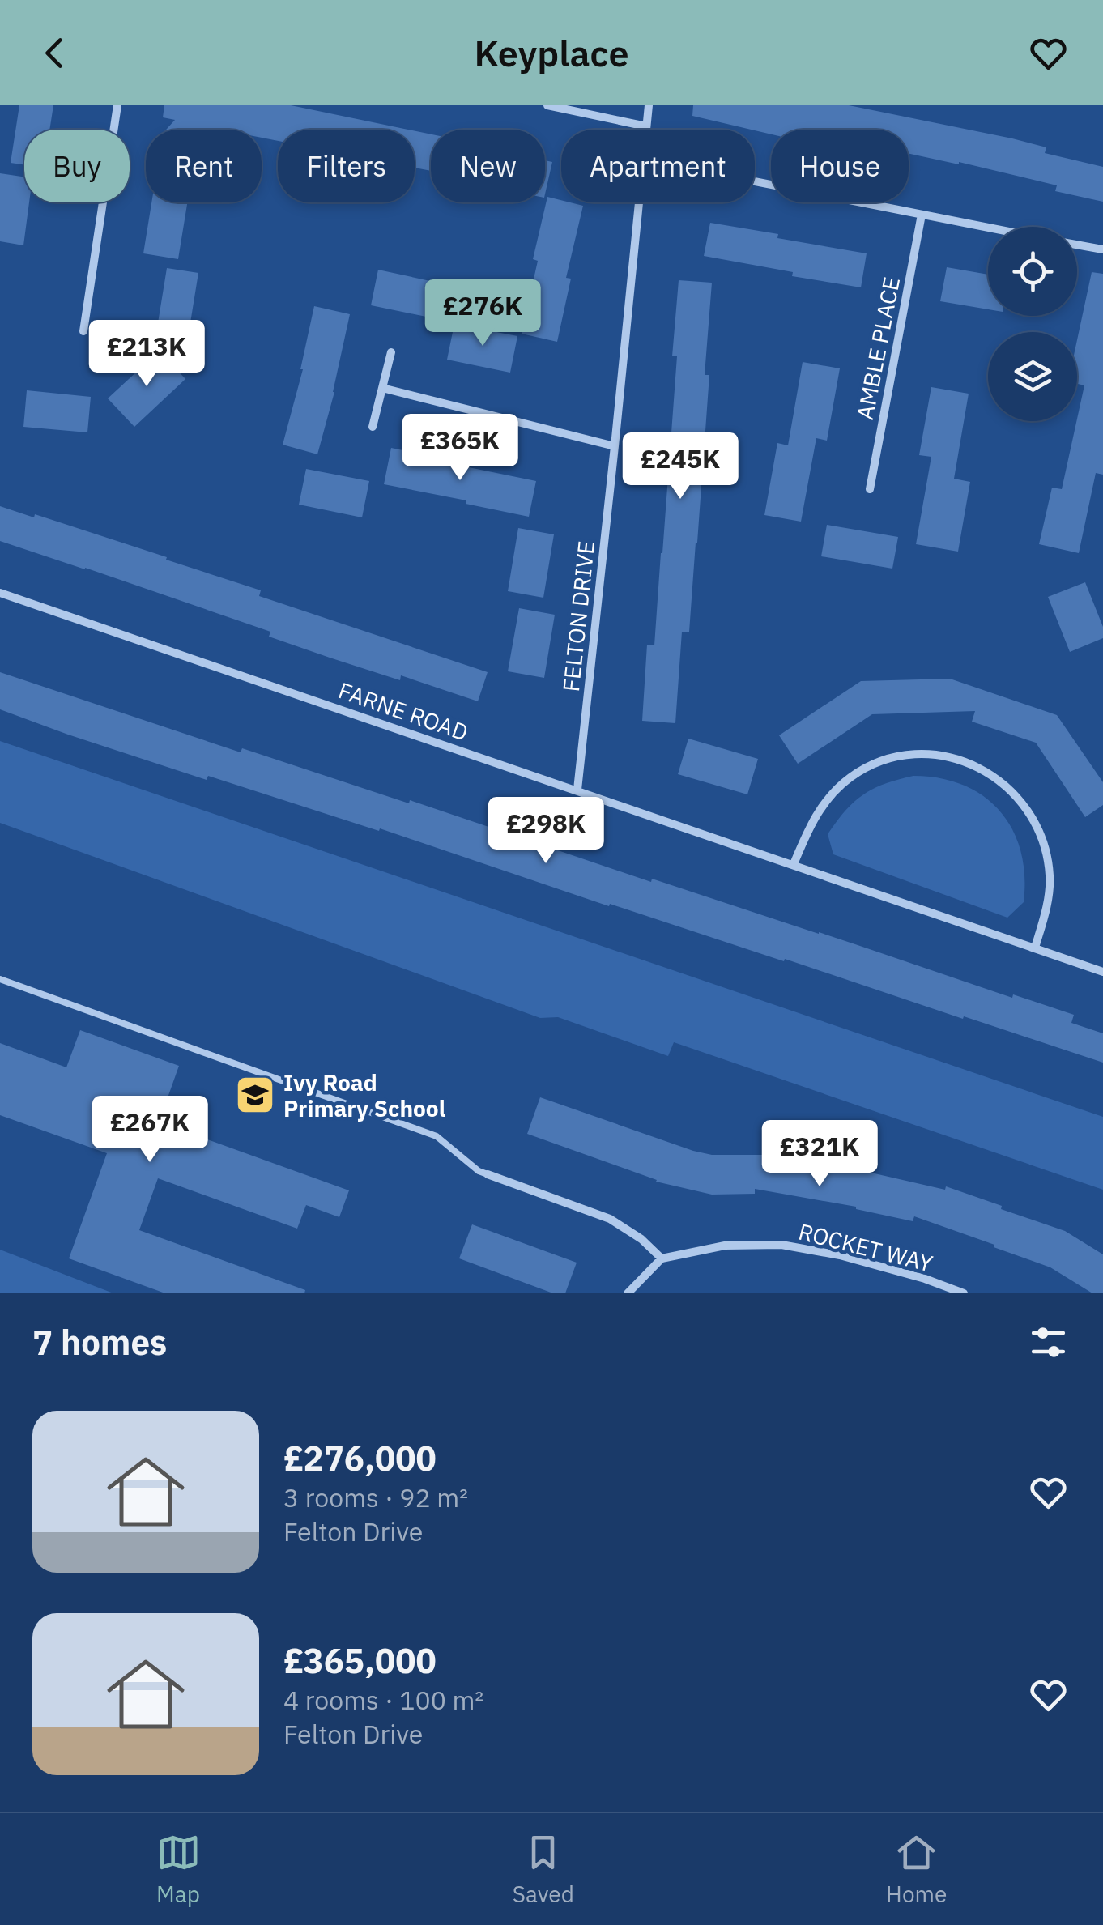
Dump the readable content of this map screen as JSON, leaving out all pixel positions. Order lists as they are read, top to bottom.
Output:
{
  "streets": {
    "street": [
      "AMBLE PLACE",
      "FELTON DRIVE",
      "FARNE ROAD",
      "ROCKET WAY"
    ]
  },
  "crossings": [
    ["FELTON DRIVE", "FARNE ROAD"]
  ],
  "places": {
    "school or university": ["Ivy Road Primary School"]
  },
  "page": {
    "header": "Keyplace",
    "chip": [
      "Buy",
      "Rent",
      "Filters",
      "New",
      "Apartment",
      "House"
    ],
    "price": [
      "£276K",
      "£213K",
      "£365K",
      "£245K",
      "£298K",
      "£267K",
      "£321K"
    ],
    "heading": "7 homes",
    "list": [
      {
        "name": "£276,000",
        "note": "3 rooms · 92 m² · Felton Drive"
      },
      {
        "name": "£365,000",
        "note": "4 rooms · 100 m² · Felton Drive"
      }
    ],
    "tabs": ["Map", "Saved", "Home"]
  }
}
